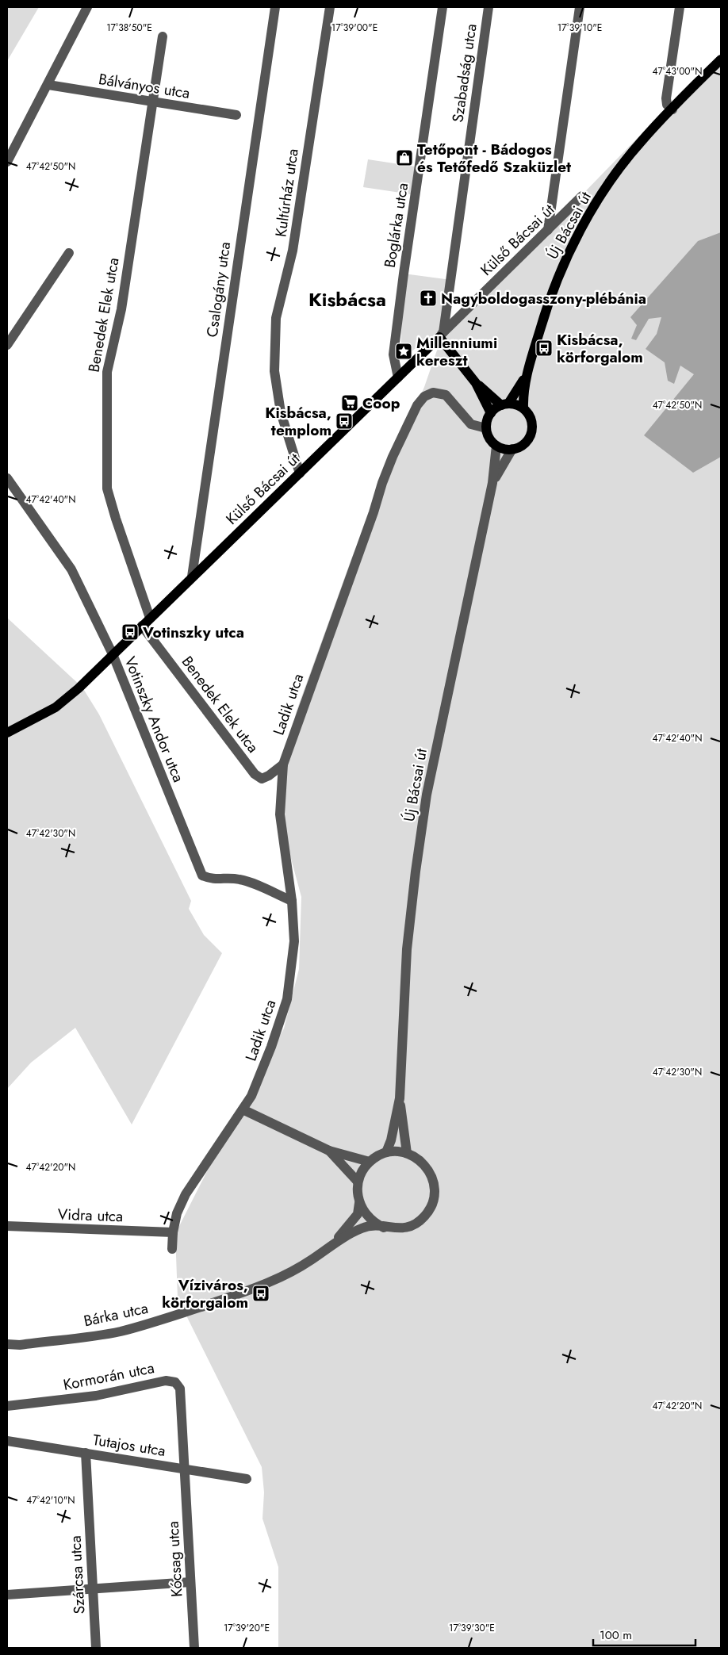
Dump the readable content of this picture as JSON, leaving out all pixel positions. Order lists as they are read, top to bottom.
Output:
{
  "streets": {
    "main road": ["Új Bácsai út", "Külső Bácsai út"],
    "street": [
      "Szabadság utca",
      "Bálványos utca",
      "Kultúrház utca",
      "Boglárka utca",
      "Csalogány utca",
      "Benedek Elek utca",
      "Ladik utca",
      "Votinszky Andor utca",
      "Vidra utca",
      "Bárka utca",
      "Kormorán utca",
      "Tutajos utca",
      "Kócsag utca",
      "Szárcsa utca"
    ]
  },
  "crossings": [
    ["Szabadság utca", "Külső Bácsai út"],
    ["Bálványos utca", "Benedek Elek utca"],
    ["Kultúrház utca", "Külső Bácsai út"],
    ["Boglárka utca", "Külső Bácsai út"],
    ["Új Bácsai út", "Ladik utca"],
    ["Külső Bácsai út", "Csalogány utca"],
    ["Külső Bácsai út", "Benedek Elek utca"],
    ["Külső Bácsai út", "Votinszky Andor utca"],
    ["Benedek Elek utca", "Ladik utca"],
    ["Ladik utca", "Votinszky Andor utca"],
    ["Ladik utca", "Vidra utca"],
    ["Kormorán utca", "Tutajos utca"],
    ["Kormorán utca", "Kócsag utca"],
    ["Tutajos utca", "Kócsag utca"],
    ["Tutajos utca", "Szárcsa utca"]
  ],
  "districts": ["Kisbácsa"],
  "places": {
    "shop": ["Tetőpont - Bádogos és Tetőfedő Szaküzlet"],
    "church": ["Nagyboldogasszony-plébánia"],
    "bus stop": [
      "Kisbácsa, körforgalom",
      "Kisbácsa, templom",
      "Votinszky utca",
      "Víziváros, körforgalom"
    ],
    "place": ["Millenniumi kereszt"],
    "supermarket": ["Coop"]
  },
  "scale_bar": "100 m",
  "coordinates": [
    "17°39'00\"E",
    "17°38'50\"E",
    "17°39'10\"E",
    "47°43'00\"N",
    "47°42'50\"N",
    "47°42'40\"N",
    "47°42'30\"N",
    "47°42'20\"N",
    "47°42'10\"N",
    "17°39'20\"E",
    "17°39'30\"E"
  ]
}
